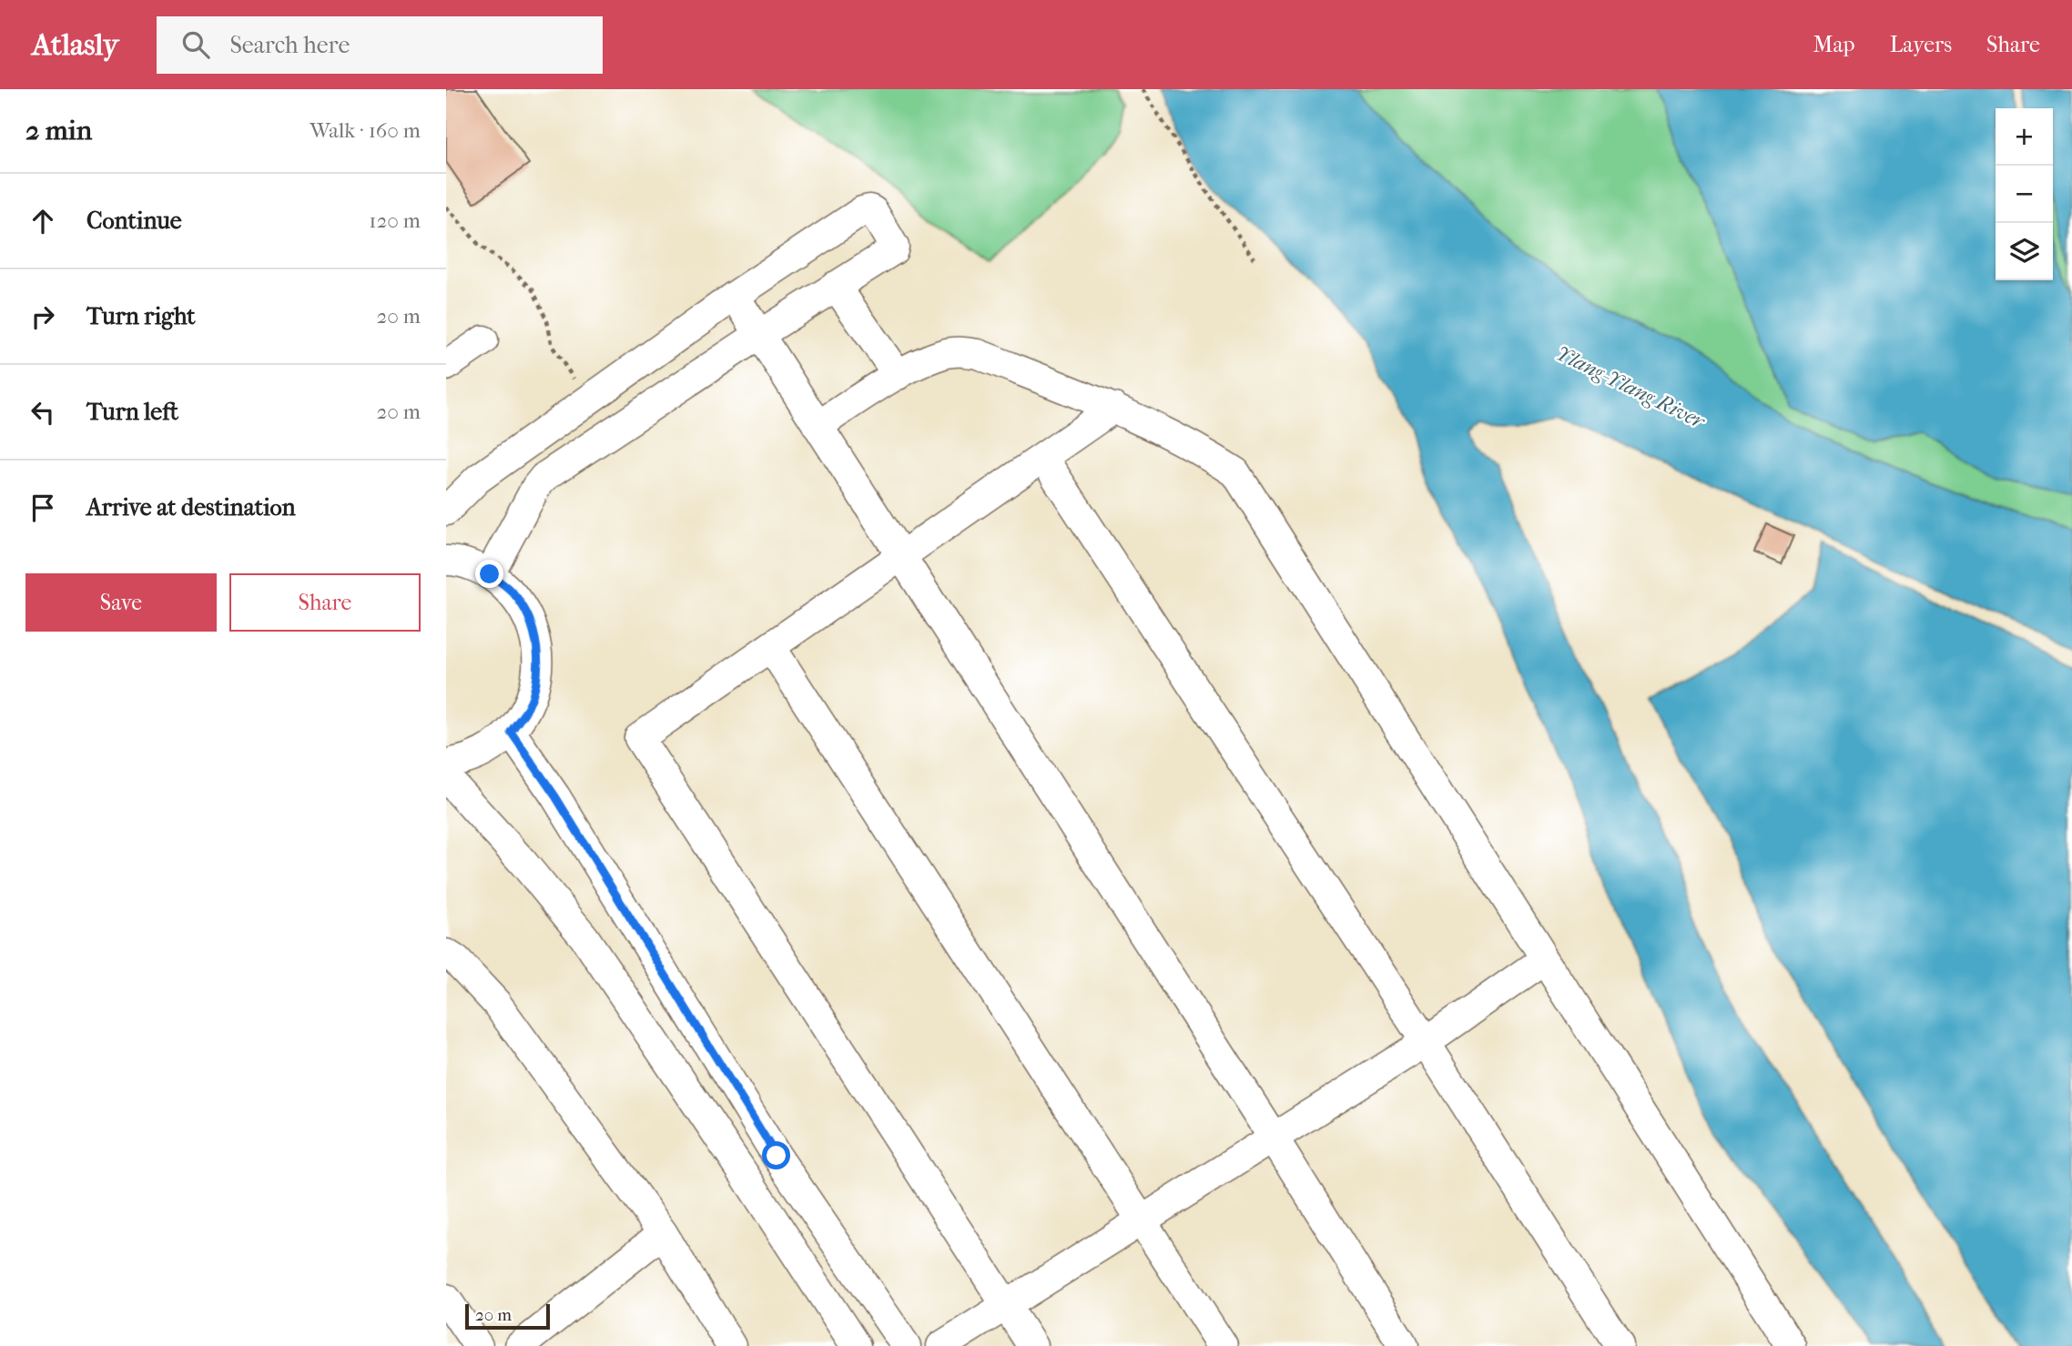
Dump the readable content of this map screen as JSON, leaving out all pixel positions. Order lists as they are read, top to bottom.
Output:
{
  "water": ["Ylang-Ylang River"],
  "scale_bar": "20 m",
  "page": {
    "header": "Atlasly",
    "search": "Search here",
    "nav": ["Map", "Layers", "Share"],
    "heading": ["2 min", "Walk · 160 m"],
    "map_buttons": ["+", "−"],
    "list": [
      ["Continue", "120 m"],
      ["Turn right", "20 m"],
      ["Turn left", "20 m"],
      "Arrive at destination"
    ],
    "buttons": ["Save", "Share"],
    "scale": "20 m"
  }
}
